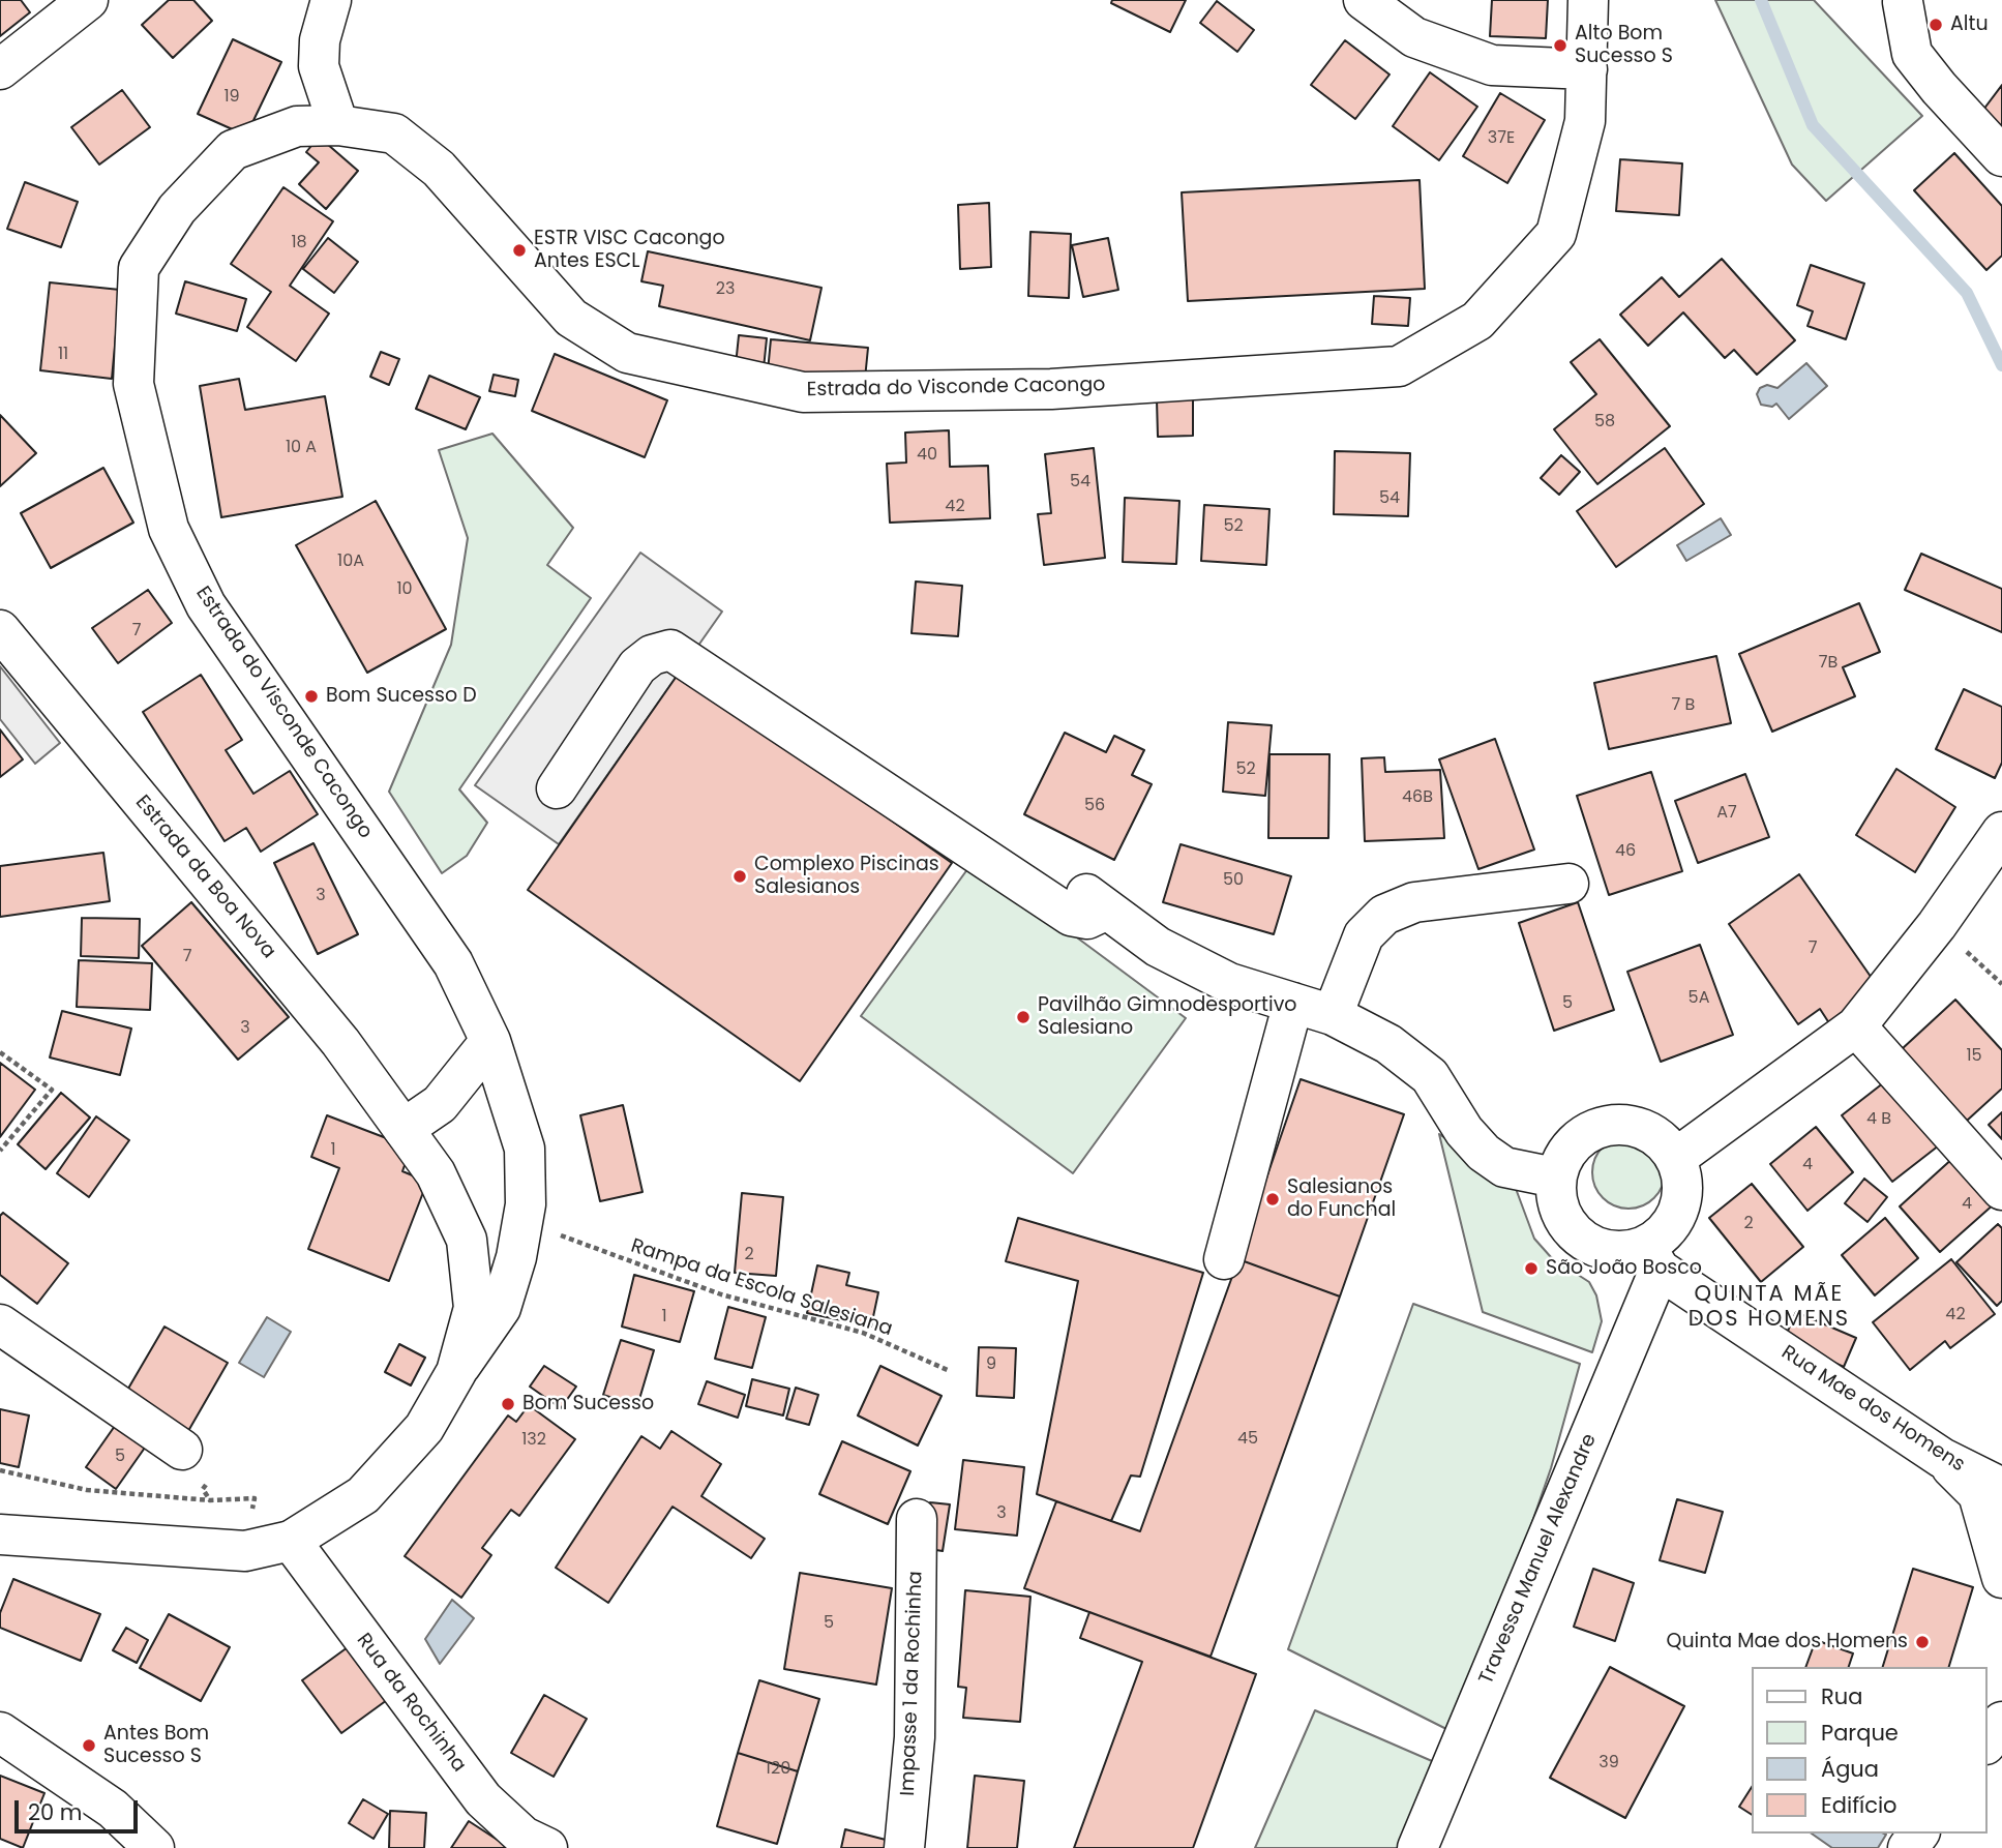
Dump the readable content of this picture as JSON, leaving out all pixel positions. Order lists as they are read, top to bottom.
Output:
{
  "streets": {
    "street": [
      "Estrada do Visconde Cacongo",
      "Estrada da Boa Nova",
      "Rua Mae dos Homens",
      "Travessa Manuel Alexandre",
      "Impasse 1 da Rochinha",
      "Rua da Rochinha"
    ],
    "path": ["Rampa da Escola Salesiana"]
  },
  "crossings": [
    ["Estrada do Visconde Cacongo", "Estrada da Boa Nova"],
    ["Estrada do Visconde Cacongo", "Rampa da Escola Salesiana"],
    ["Rua Mae dos Homens", "Travessa Manuel Alexandre"]
  ],
  "districts": ["QUINTA MÃE DOS HOMENS"],
  "places": [
    "Altu",
    "Alto Bom Sucesso S",
    "ESTR VISC Cacongo Antes ESCL",
    "Bom Sucesso D",
    "Complexo Piscinas Salesianos",
    "Pavilhão Gimnodesportivo Salesiano",
    "Salesianos do Funchal",
    "São João Bosco",
    "Bom Sucesso",
    "Quinta Mae dos Homens",
    "Antes Bom Sucesso S"
  ],
  "house_numbers": [
    "19",
    "37E",
    "18",
    "23",
    "11",
    "58",
    "10 A",
    "40",
    "54",
    "54",
    "42",
    "52",
    "10A",
    "10",
    "7",
    "7B",
    "7 B",
    "52",
    "46B",
    "56",
    "A7",
    "46",
    "50",
    "3",
    "7",
    "7",
    "5A",
    "5",
    "3",
    "15",
    "4 B",
    "1",
    "4",
    "4",
    "2",
    "2",
    "42",
    "1",
    "9",
    "45",
    "132",
    "5",
    "3",
    "5",
    "39",
    "120"
  ],
  "legend": [
    "Rua",
    "Parque",
    "Água",
    "Edifício"
  ],
  "scale_bar": "20 m"
}
